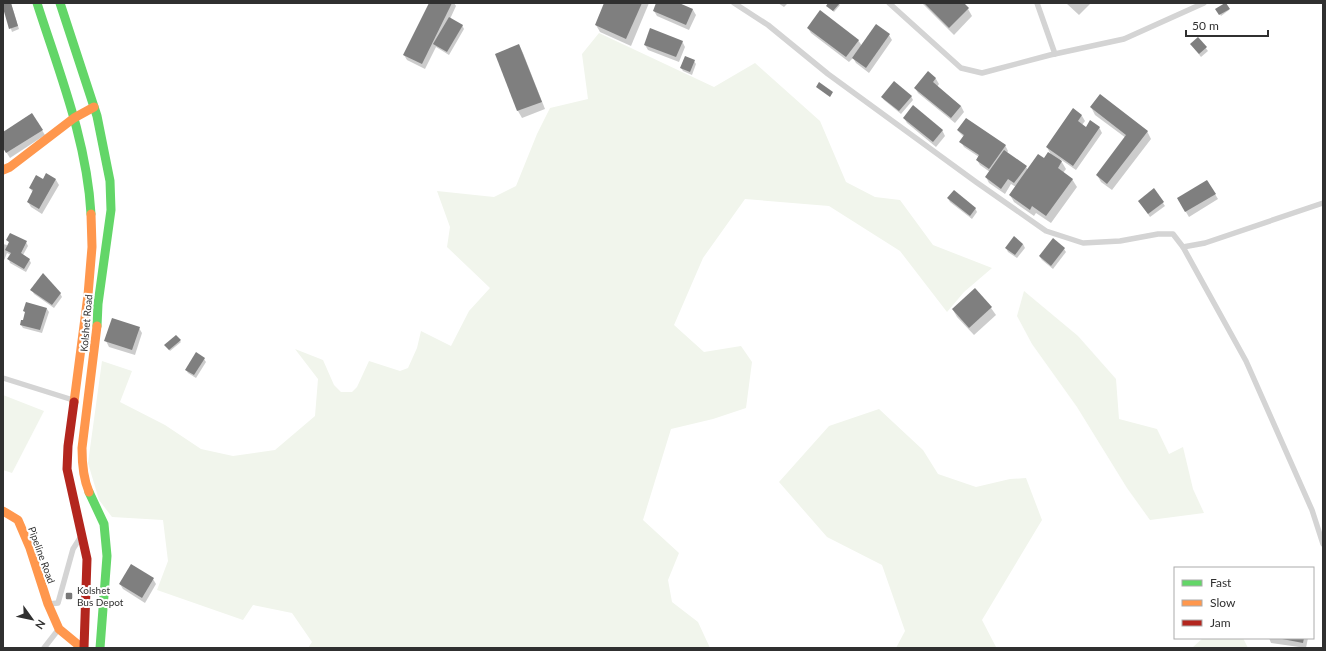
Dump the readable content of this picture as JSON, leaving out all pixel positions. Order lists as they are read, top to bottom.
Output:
{
  "streets": {
    "street": ["Kolshet Road", "Pipeline Road"]
  },
  "crossings": [
    ["Kolshet Road", "Pipeline Road"]
  ],
  "places": {
    "transit": ["Kolshet Bus Depot"]
  },
  "legend": ["Fast", "Slow", "Jam"],
  "scale_bar": "50 m",
  "north": "bottom right"
}
